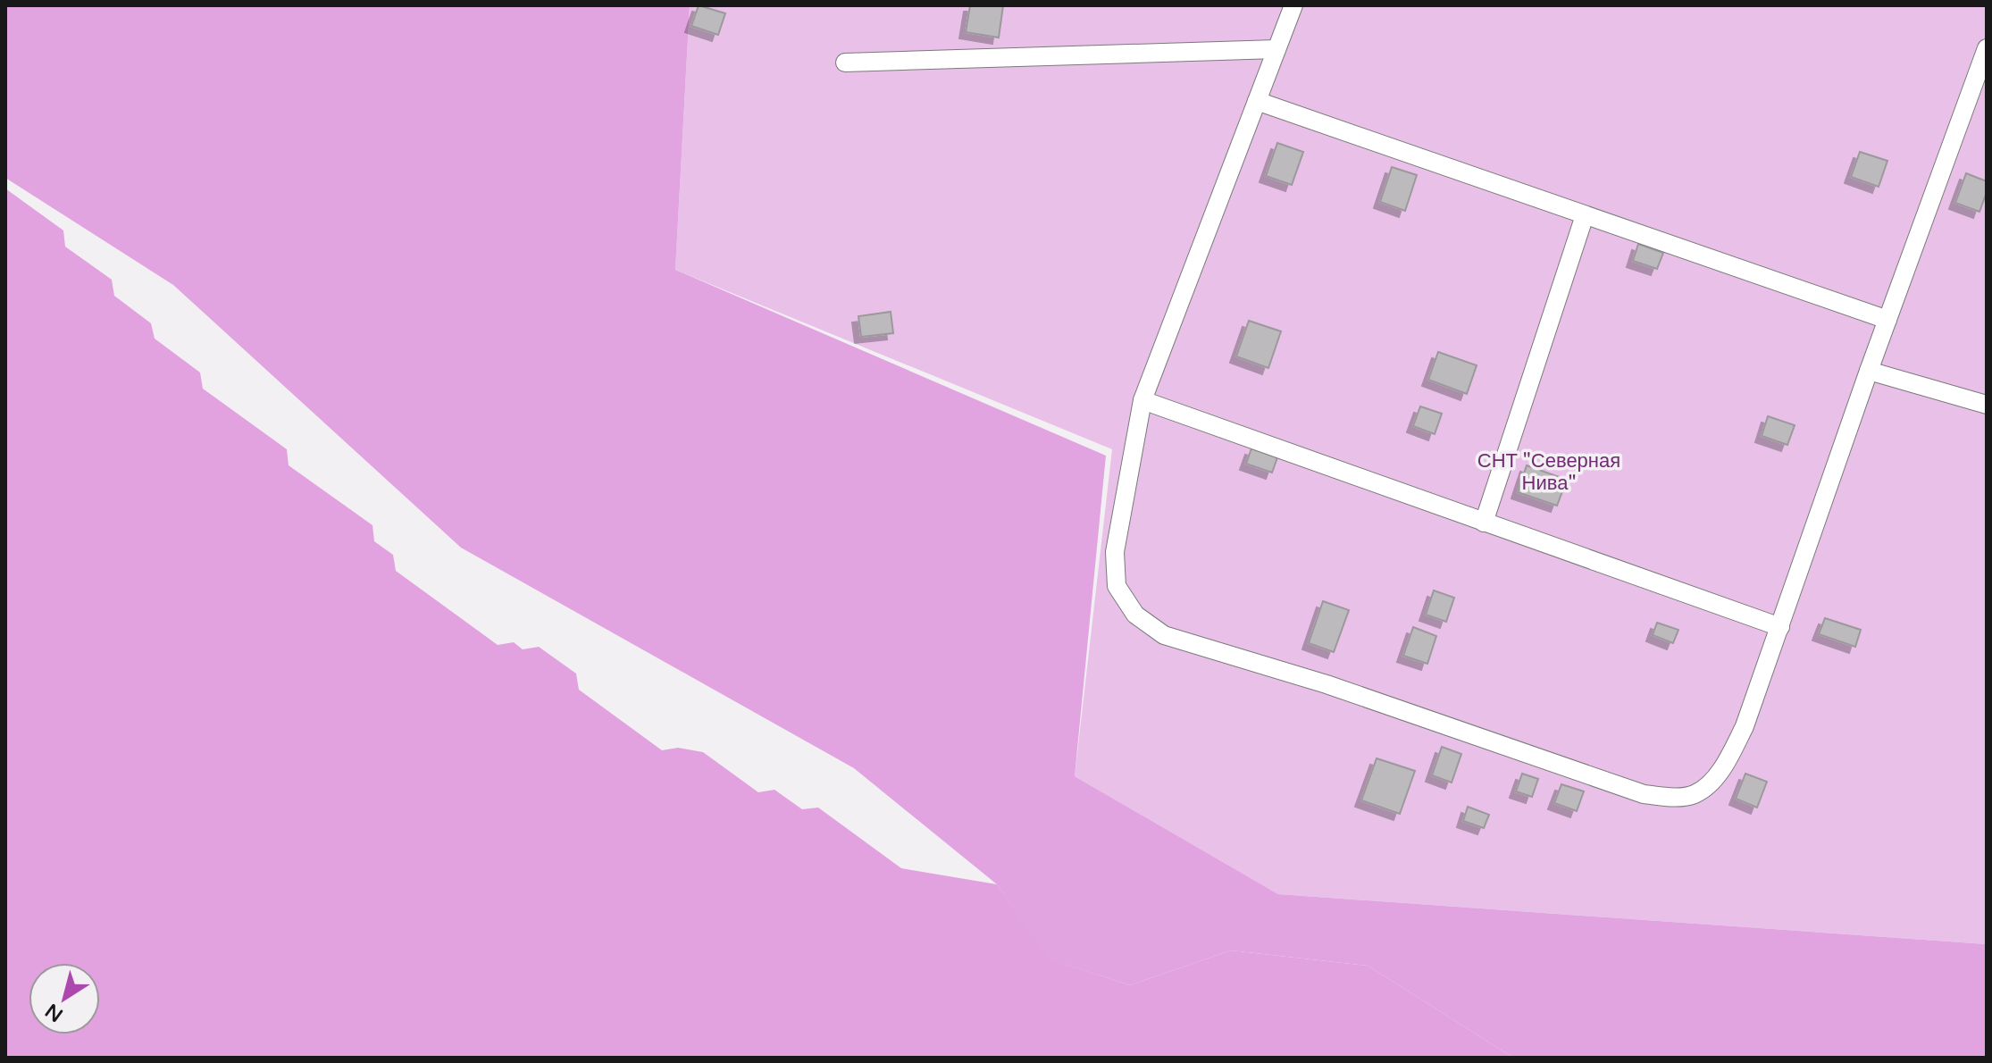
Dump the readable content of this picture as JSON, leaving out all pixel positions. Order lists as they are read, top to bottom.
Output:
{
  "parks": ["СНТ \"Северная Нива\""],
  "north": "bottom left"
}
